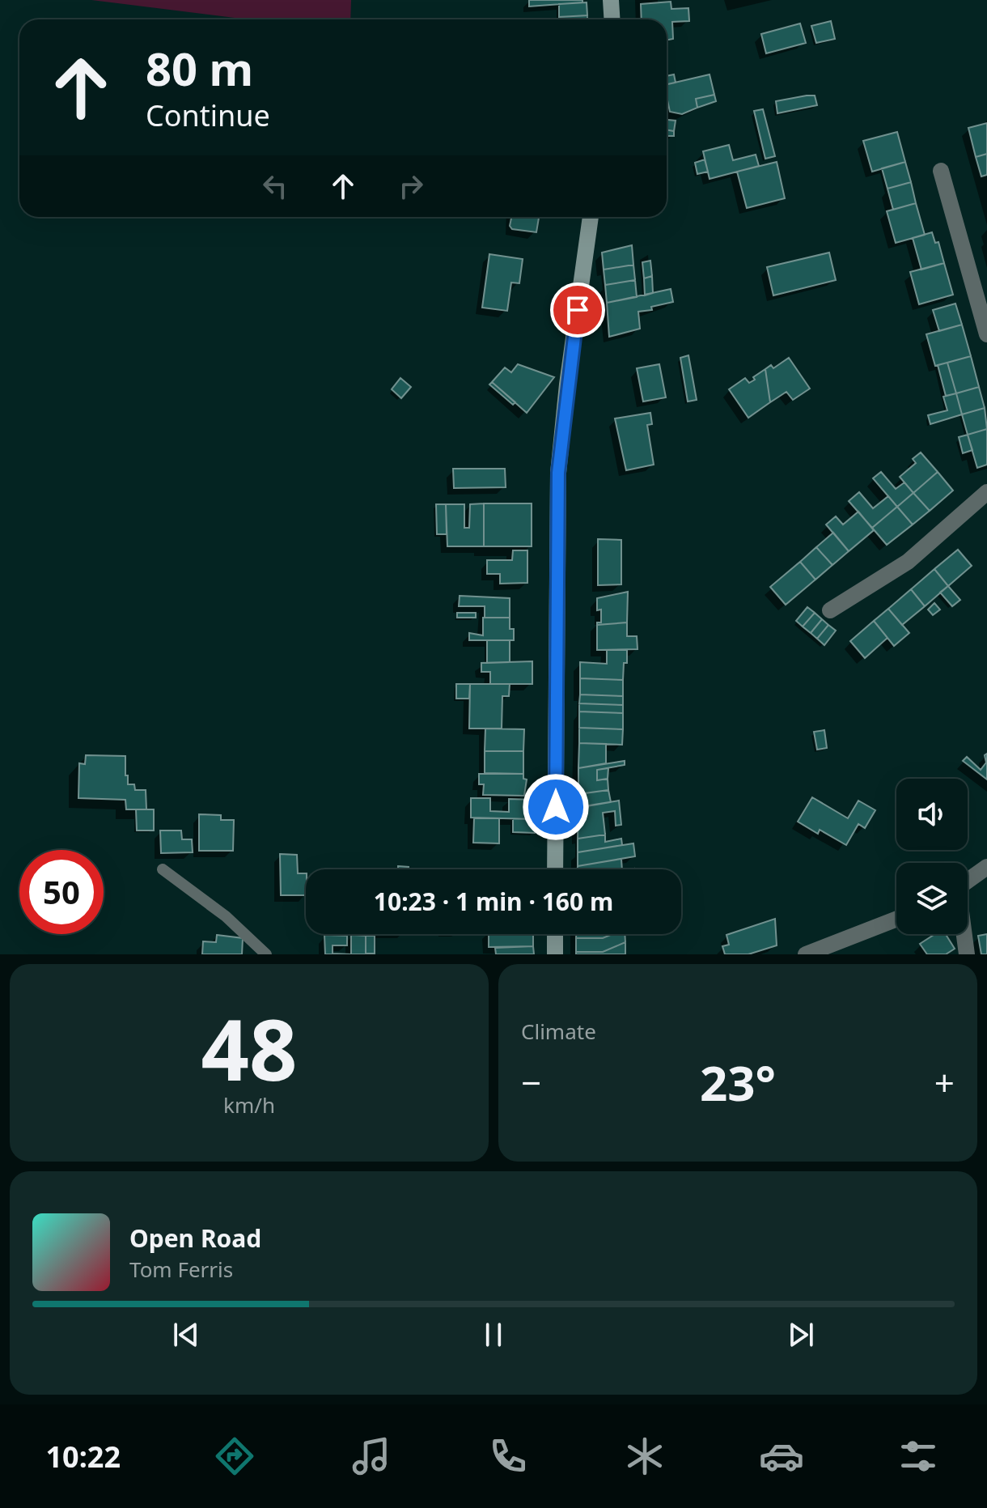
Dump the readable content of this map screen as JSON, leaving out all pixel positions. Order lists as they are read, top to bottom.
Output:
{
  "page": {
    "turn": ["80 m", "Continue"],
    "limit": "50",
    "trip": "10:23 · 1 min · 160 m",
    "tile": [
      ["48", "km/h"],
      "Climate"
    ],
    "heat": ["−", "23°", "+"],
    "song": ["Open Road", "Tom Ferris"],
    "tabs": "10:22"
  }
}
